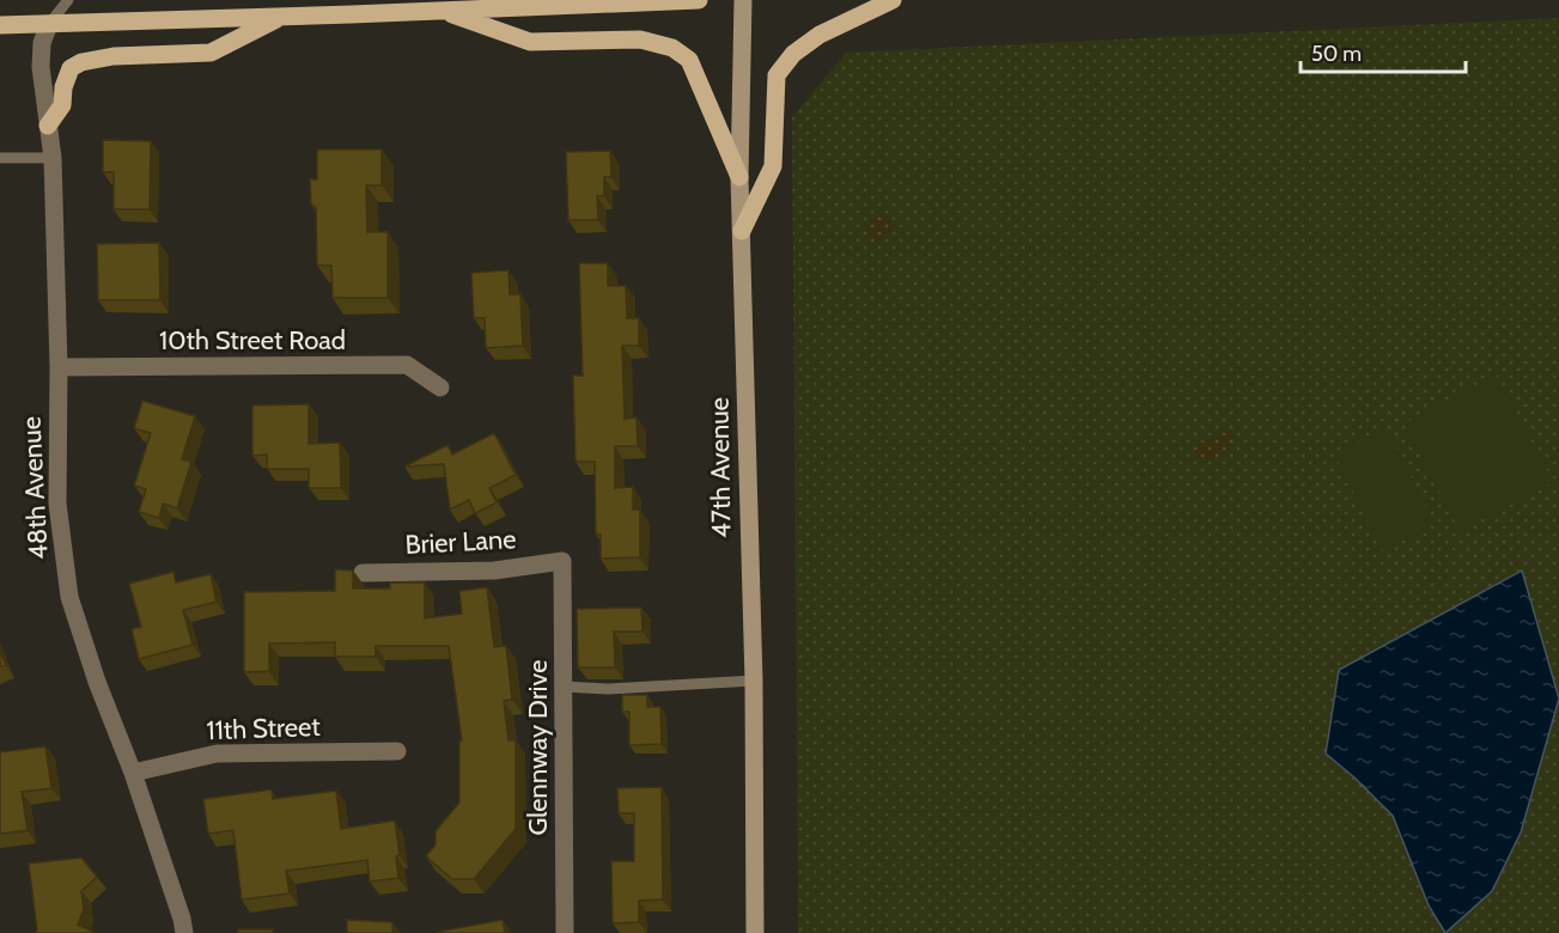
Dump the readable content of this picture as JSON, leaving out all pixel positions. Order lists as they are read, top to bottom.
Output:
{
  "streets": {
    "main road": ["47th Avenue"],
    "street": [
      "10th Street Road",
      "48th Avenue",
      "Brier Lane",
      "11th Street",
      "Glennway Drive"
    ]
  },
  "crossings": [
    ["10th Street Road", "48th Avenue"],
    ["48th Avenue", "11th Street"],
    ["Brier Lane", "Glennway Drive"]
  ],
  "scale_bar": "50 m"
}
